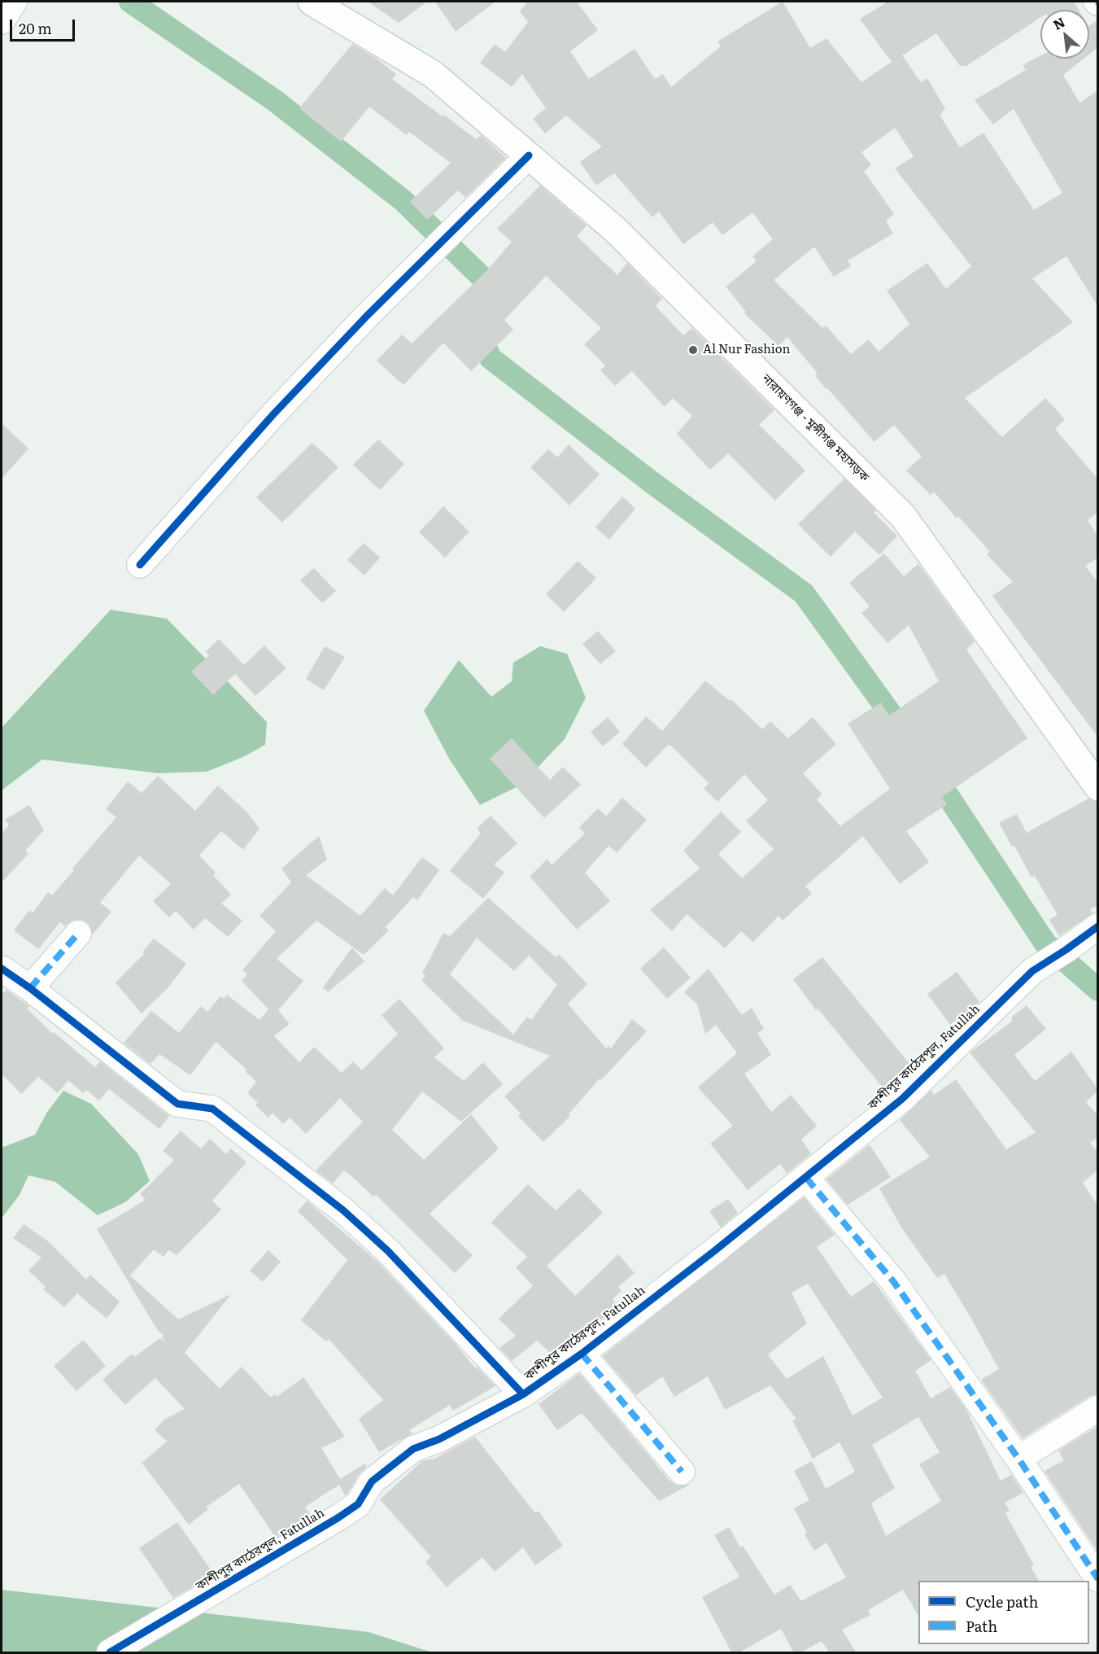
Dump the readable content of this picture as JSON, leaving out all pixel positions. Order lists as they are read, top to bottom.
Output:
{
  "streets": {
    "main road": ["নারায়ণগঞ্জ - মুন্সীগঞ্জ মহাসড়ক"],
    "street": ["কাশীপুর কাঠেরপুল, Fatullah"]
  },
  "places": ["Al Nur Fashion"],
  "legend": ["Cycle path", "Path"],
  "scale_bar": "20 m",
  "north": "top left"
}
